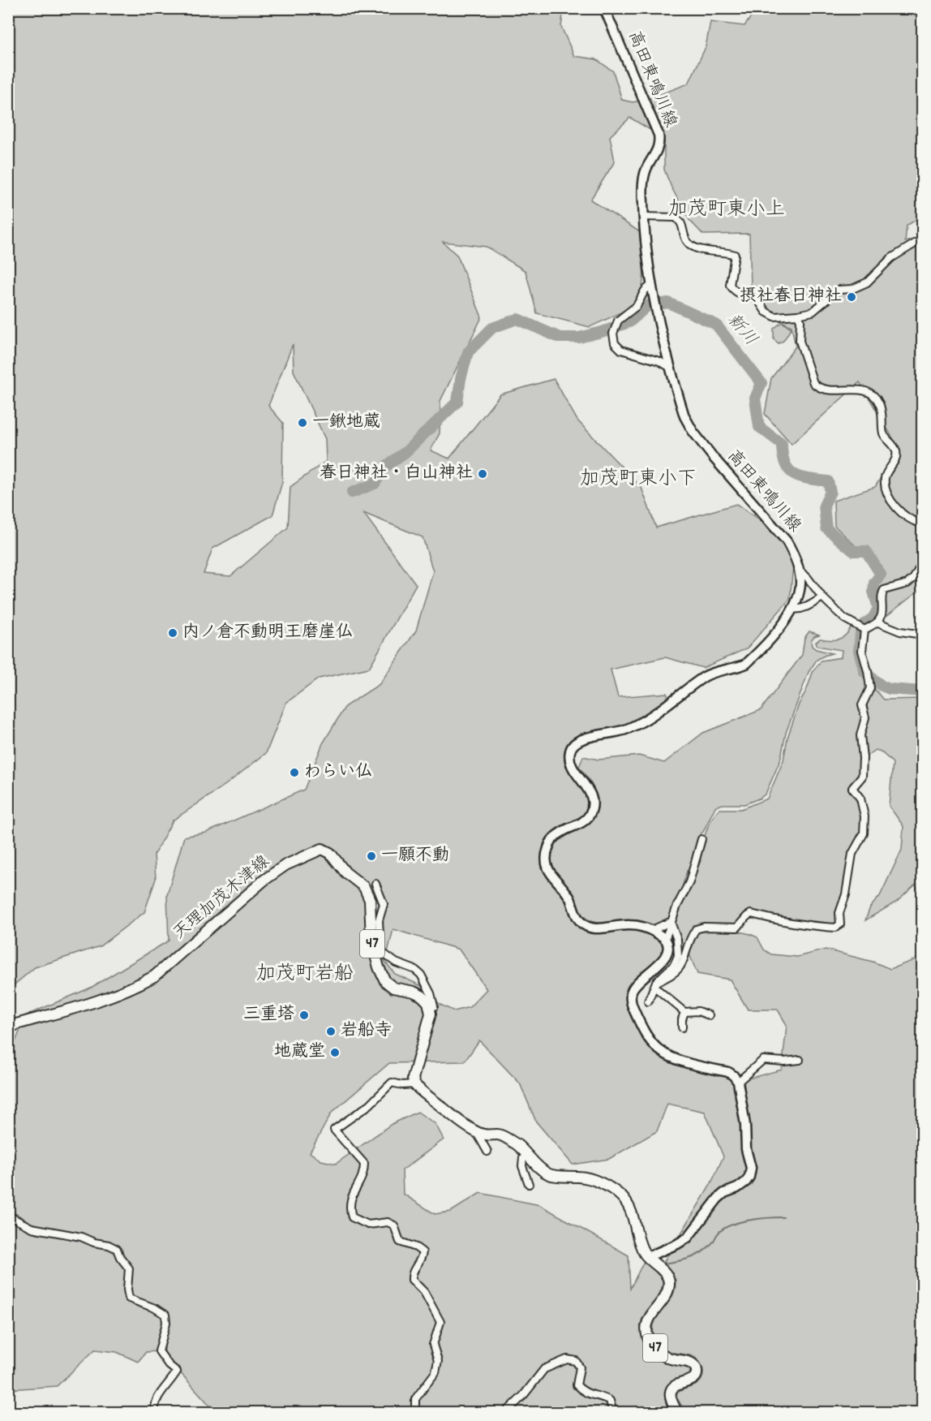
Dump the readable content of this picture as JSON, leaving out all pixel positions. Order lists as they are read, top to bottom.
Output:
{
  "streets": {
    "main road": ["高田東鳴川線", "天理加茂木津線", "47"]
  },
  "districts": ["加茂町東小上", "加茂町東小下", "加茂町岩船"],
  "water": ["新川"],
  "places": [
    "摂社春日神社",
    "一鍬地蔵",
    "春日神社・白山神社",
    "内ノ倉不動明王磨崖仏",
    "わらい仏",
    "一願不動",
    "三重塔",
    "岩船寺",
    "地蔵堂"
  ]
}
